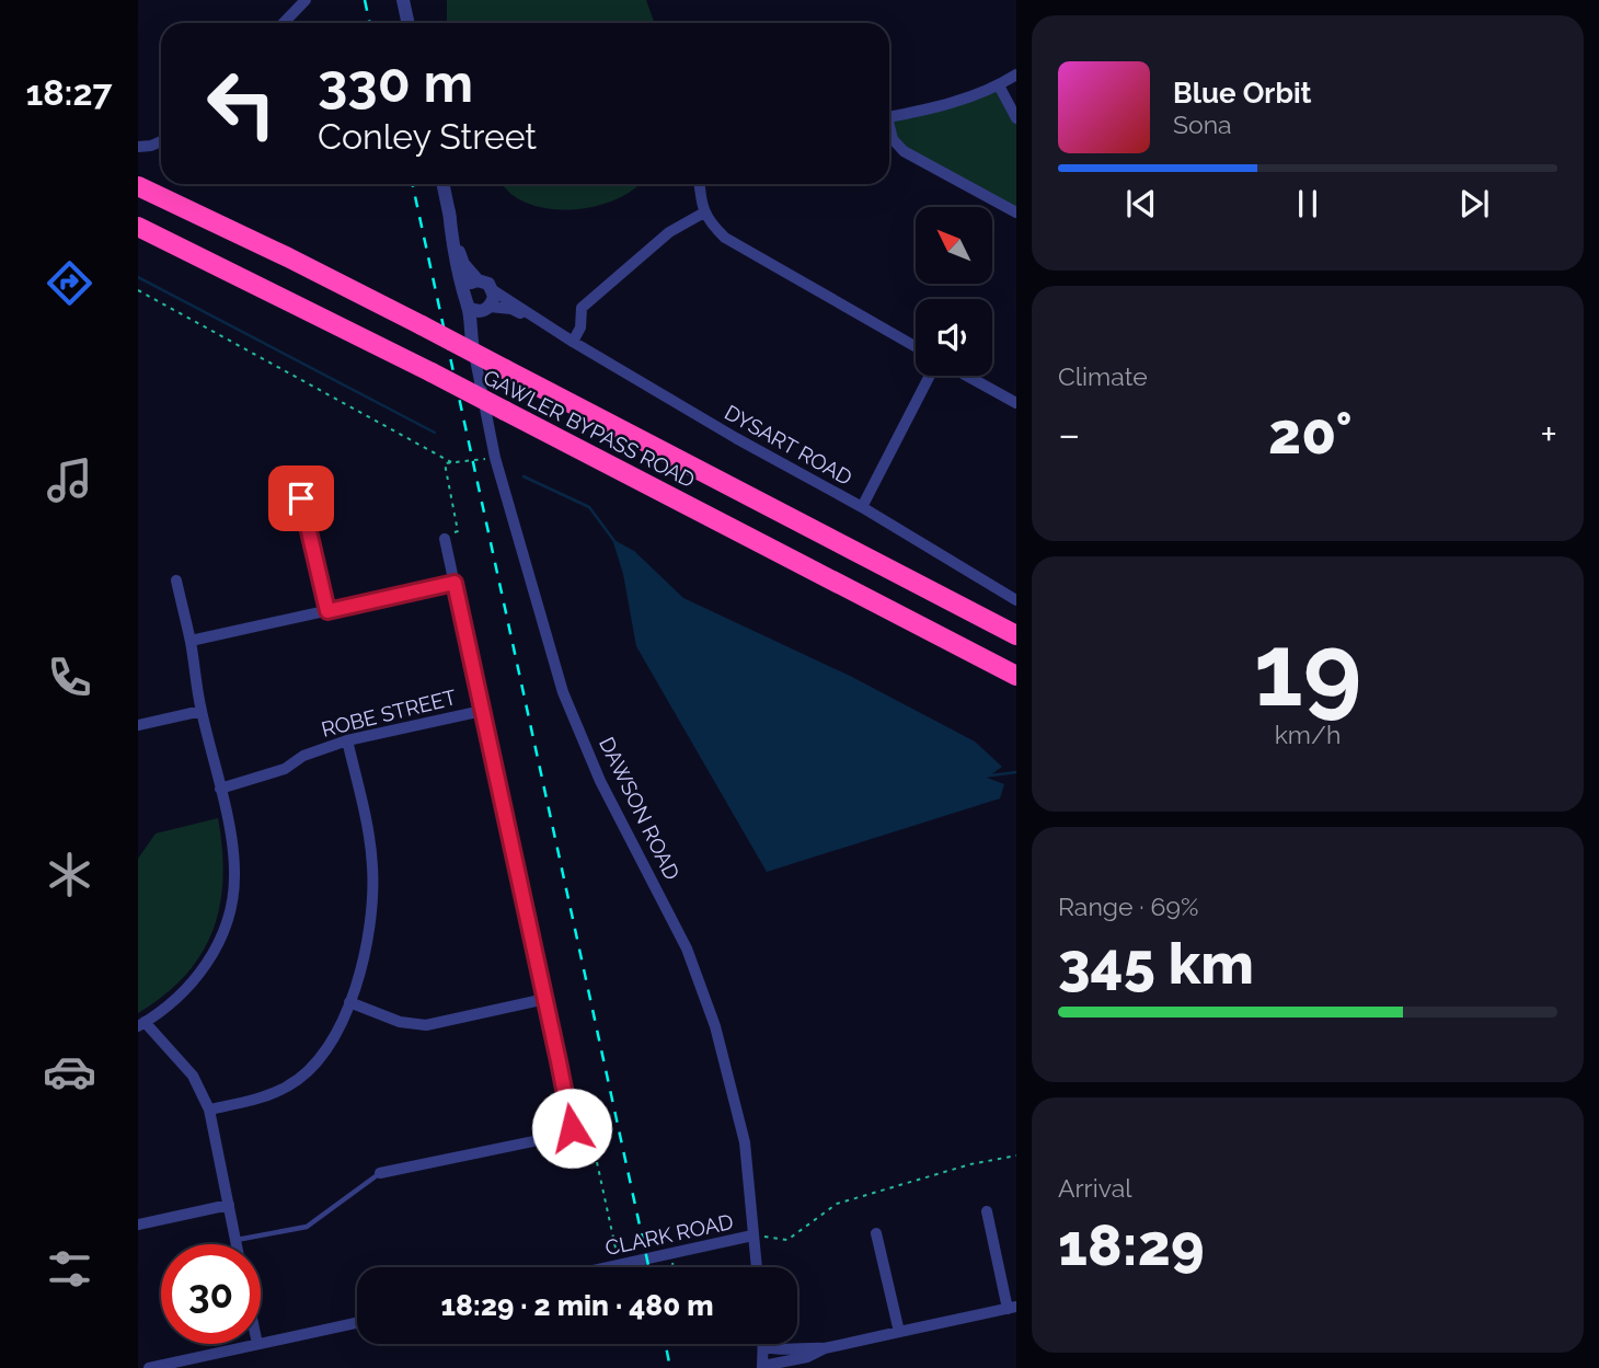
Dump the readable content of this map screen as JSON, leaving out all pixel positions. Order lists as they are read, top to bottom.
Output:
{
  "streets": {
    "highway": ["GAWLER BYPASS ROAD"],
    "street": [
      "DYSART ROAD",
      "ROBE STREET",
      "DAWSON ROAD",
      "CLARK ROAD"
    ]
  },
  "crossings": [
    ["DYSART ROAD", "DAWSON ROAD"],
    ["DAWSON ROAD", "CLARK ROAD"]
  ],
  "north": "top left",
  "page": {
    "tabs": "18:27",
    "turn": ["330 m", "Conley Street"],
    "song": ["Blue Orbit", "Sona"],
    "tile": [
      "Climate",
      ["19", "km/h"],
      ["Range · 69%", "345 km"],
      ["Arrival", "18:29"]
    ],
    "heat": ["−", "20°", "+"],
    "limit": "30",
    "trip": "18:29 · 2 min · 480 m"
  }
}
